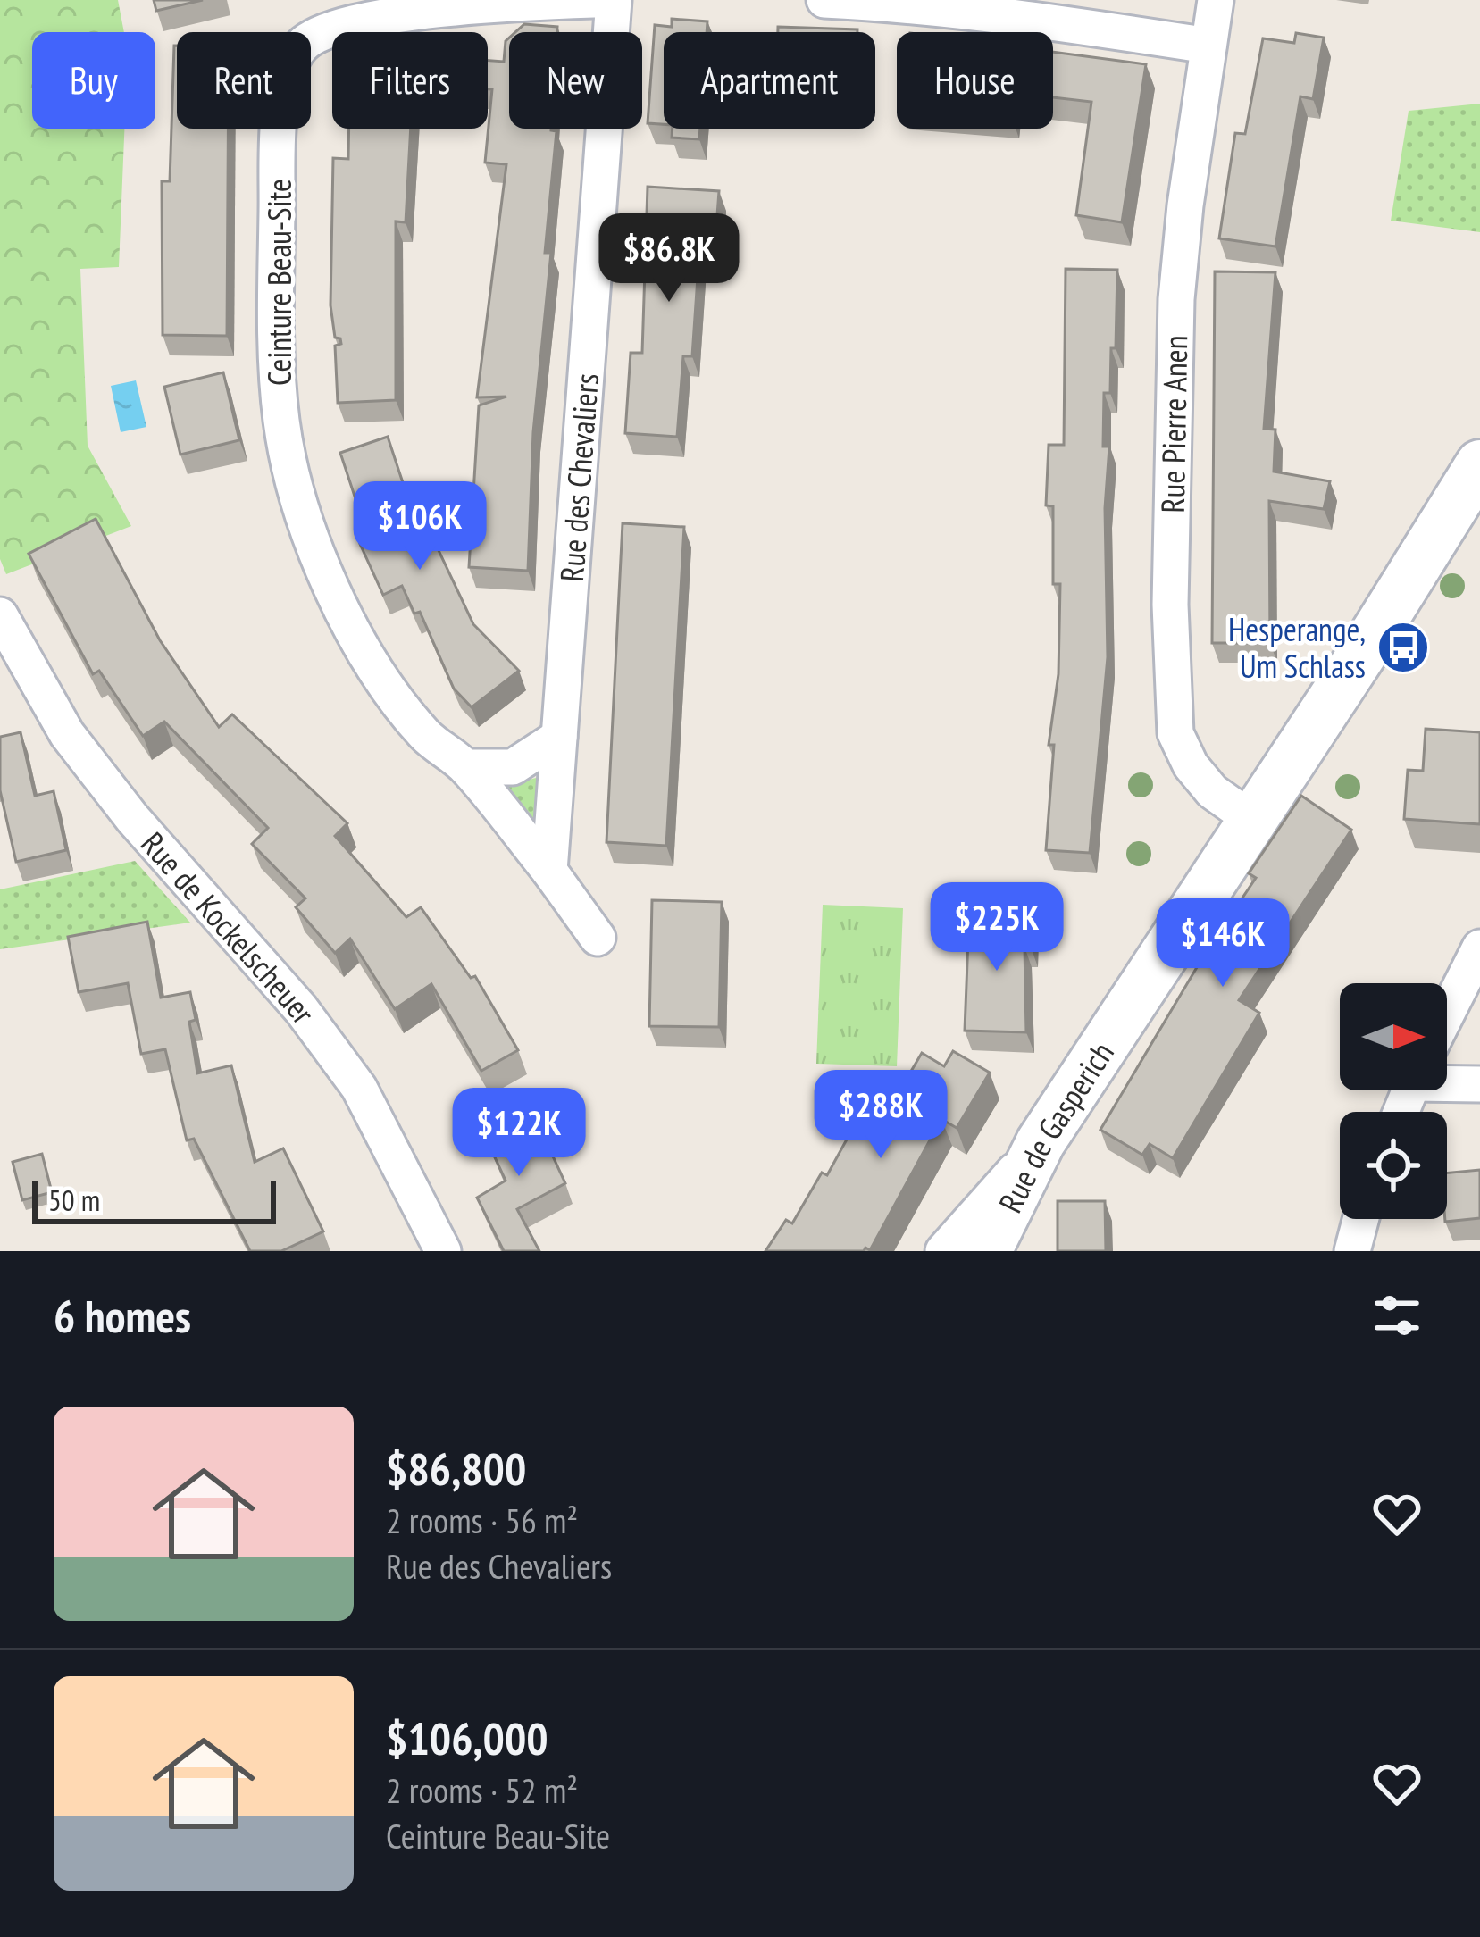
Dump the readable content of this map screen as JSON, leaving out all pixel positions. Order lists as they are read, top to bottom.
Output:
{
  "streets": {
    "main road": ["Rue de Gasperich"],
    "street": [
      "Ceinture Beau-Site",
      "Rue Pierre Anen",
      "Rue des Chevaliers",
      "Rue de Kockelscheuer"
    ]
  },
  "crossings": [
    ["Ceinture Beau-Site", "Rue des Chevaliers"],
    ["Rue Pierre Anen", "Rue de Gasperich"]
  ],
  "places": {
    "bus stop": ["Hesperange, Um Schlass"]
  },
  "scale_bar": "50 m",
  "north": "right",
  "page": {
    "chip": [
      "Buy",
      "Rent",
      "Filters",
      "New",
      "Apartment",
      "House"
    ],
    "price": [
      "$86.8K",
      "$106K",
      "$225K",
      "$146K",
      "$288K",
      "$122K"
    ],
    "scale": "50 m",
    "heading": "6 homes",
    "list": [
      {
        "name": "$86,800",
        "note": "2 rooms · 56 m² · Rue des Chevaliers"
      },
      {
        "name": "$106,000",
        "note": "2 rooms · 52 m² · Ceinture Beau-Site"
      }
    ]
  }
}
